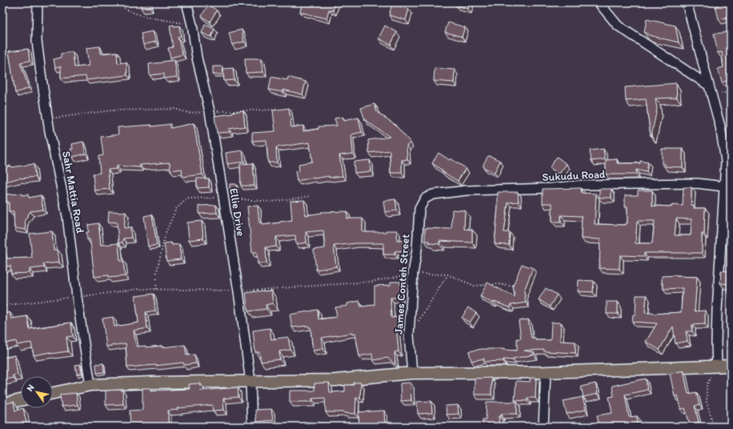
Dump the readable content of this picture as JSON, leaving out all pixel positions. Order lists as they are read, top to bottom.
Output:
{
  "streets": {
    "street": [
      "Sukudu Road",
      "Sahr Mattia Road",
      "Ellie Drive",
      "James Conteh Street"
    ]
  },
  "crossings": [
    ["Sukudu Road", "James Conteh Street"]
  ],
  "north": "top left"
}
